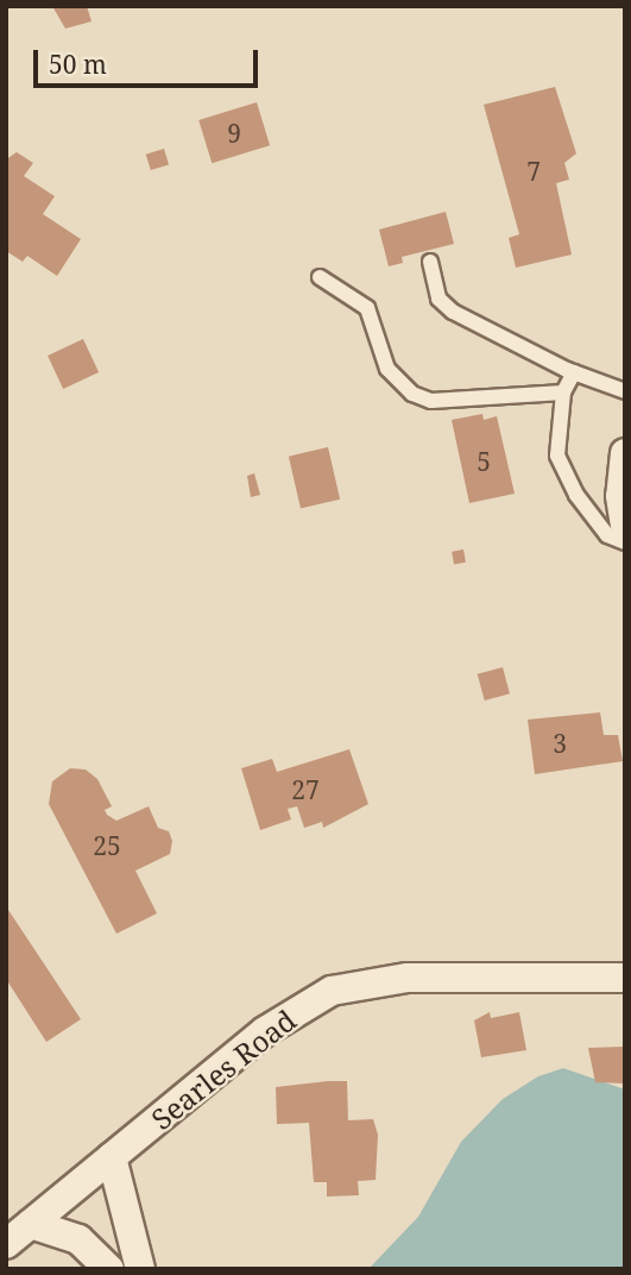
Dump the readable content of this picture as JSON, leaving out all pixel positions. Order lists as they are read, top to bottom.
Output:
{
  "streets": {
    "street": ["Searles Road"]
  },
  "house_numbers": [
    "9",
    "7",
    "5",
    "3",
    "27",
    "25"
  ],
  "scale_bar": "50 m"
}
